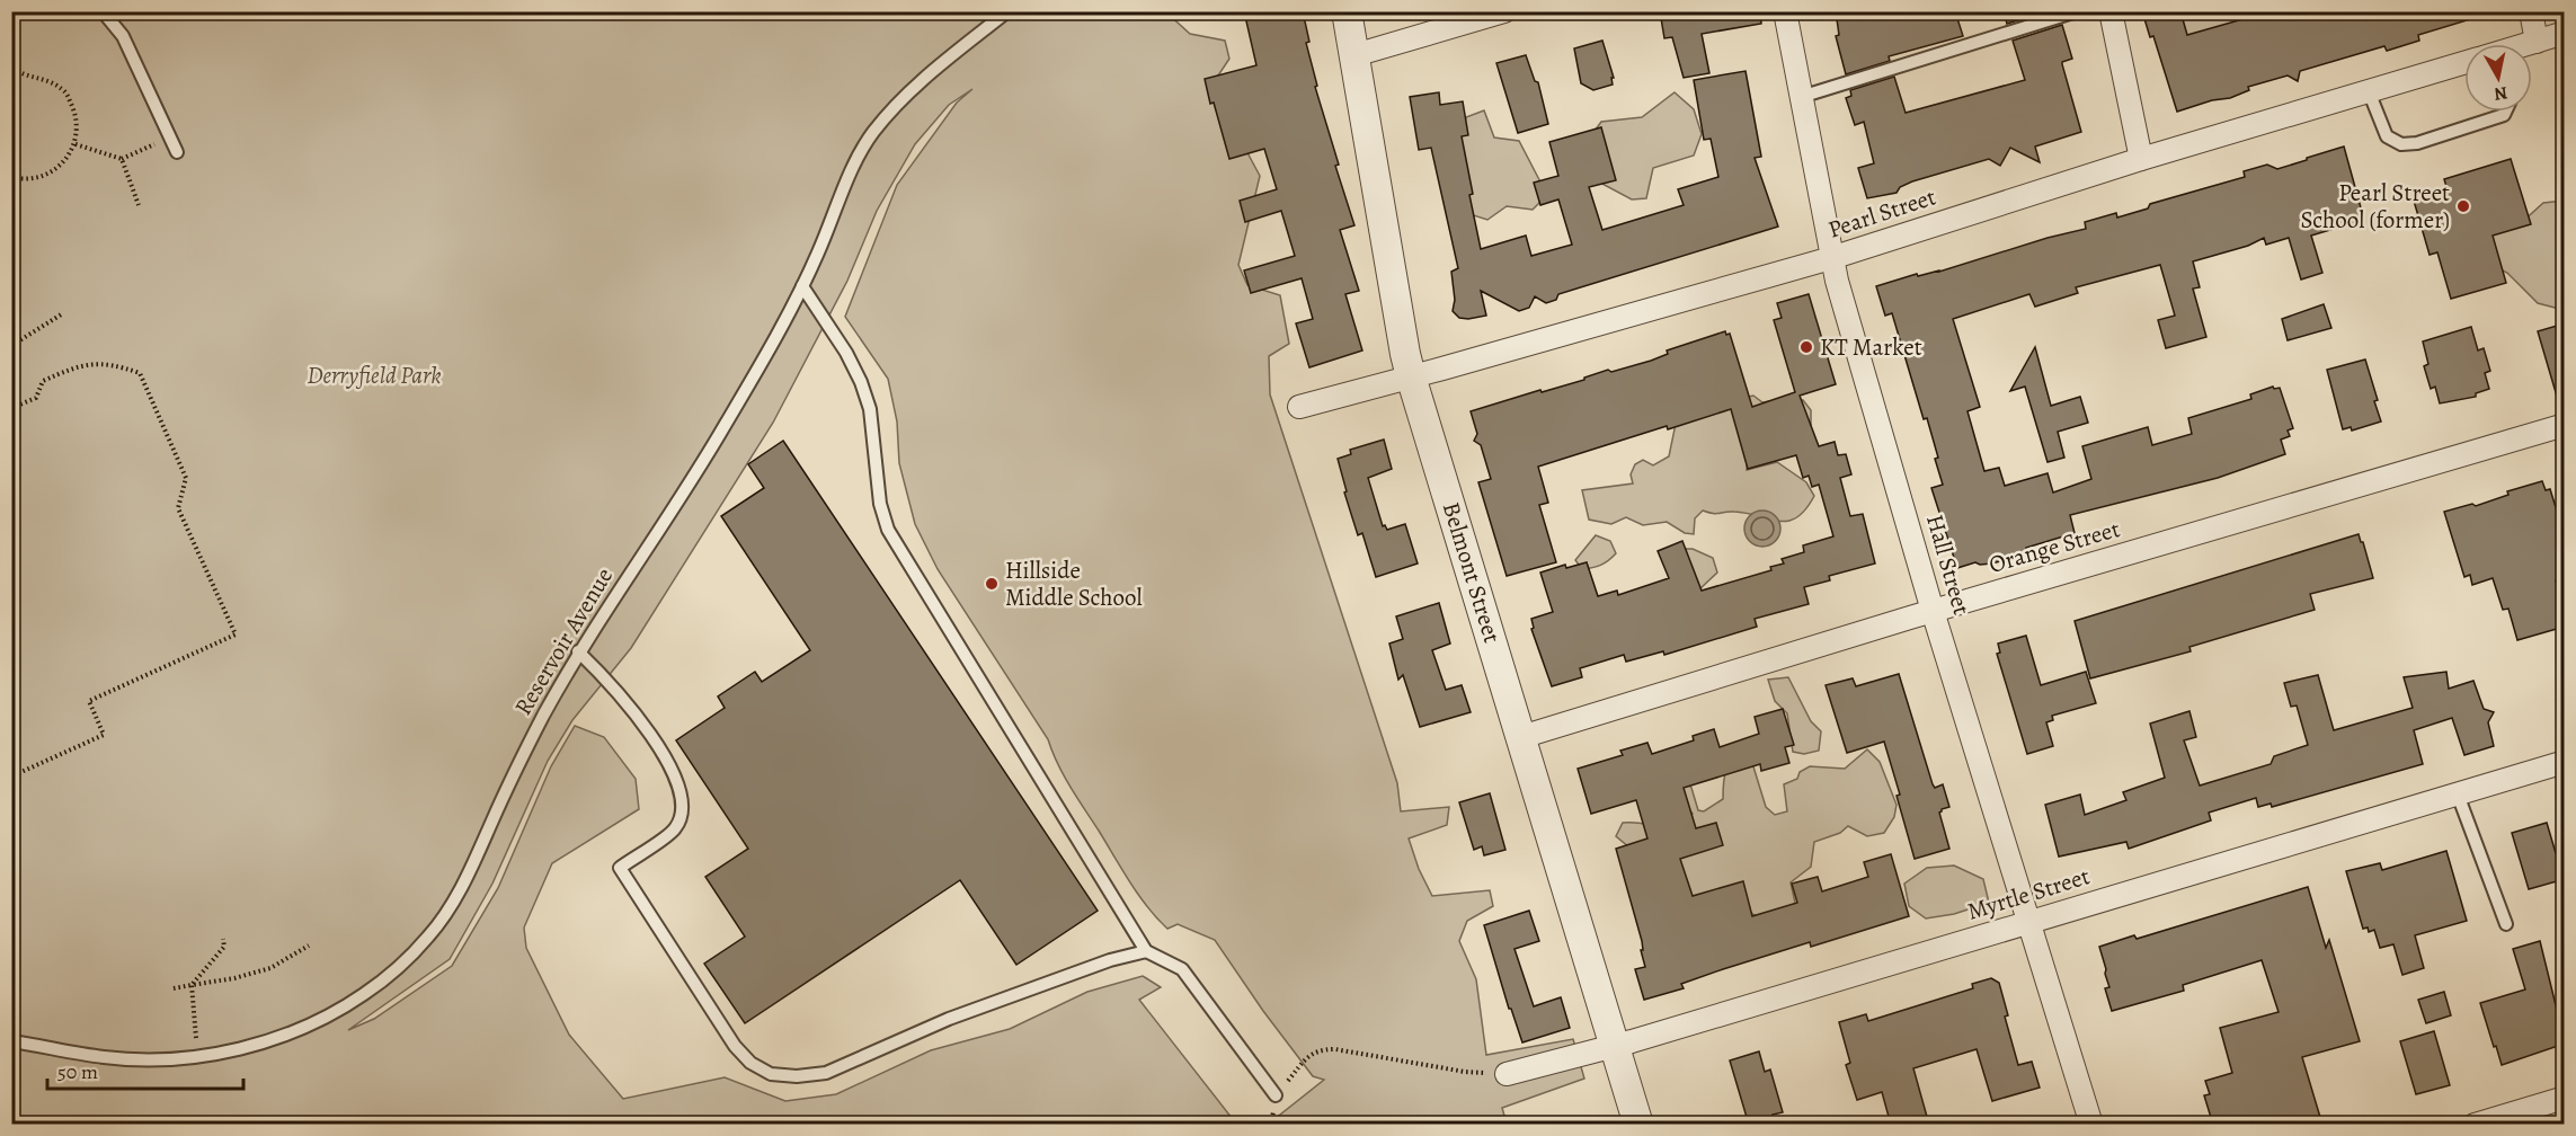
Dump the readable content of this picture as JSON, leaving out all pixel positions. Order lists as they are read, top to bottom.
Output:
{
  "streets": {
    "street": [
      "Pearl Street",
      "Orange Street",
      "Hall Street",
      "Belmont Street",
      "Myrtle Street"
    ],
    "lane": ["Reservoir Avenue"]
  },
  "crossings": [
    ["Pearl Street", "Hall Street"],
    ["Pearl Street", "Belmont Street"],
    ["Orange Street", "Hall Street"],
    ["Orange Street", "Belmont Street"],
    ["Hall Street", "Myrtle Street"],
    ["Belmont Street", "Myrtle Street"]
  ],
  "parks": ["Derryfield Park"],
  "places": ["Pearl Street School (former)", "KT Market", "Hillside Middle School"],
  "scale_bar": "50 m",
  "north": "bottom"
}
